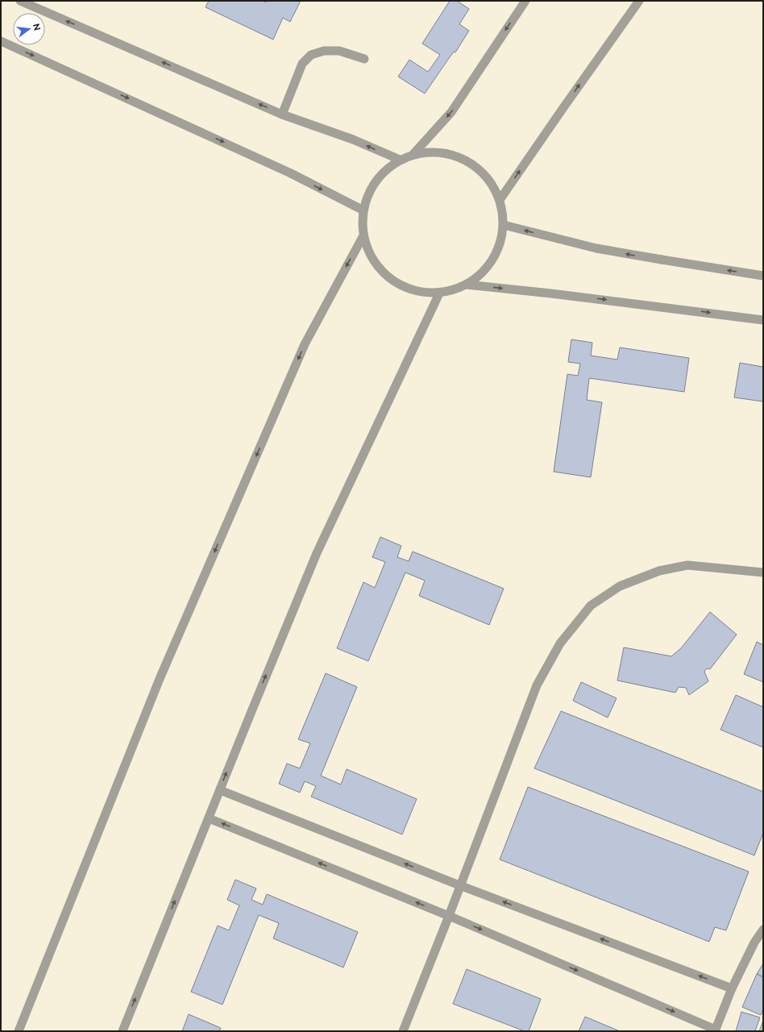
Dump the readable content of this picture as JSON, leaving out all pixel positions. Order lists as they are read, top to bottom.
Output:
{
  "north": "right"
}
